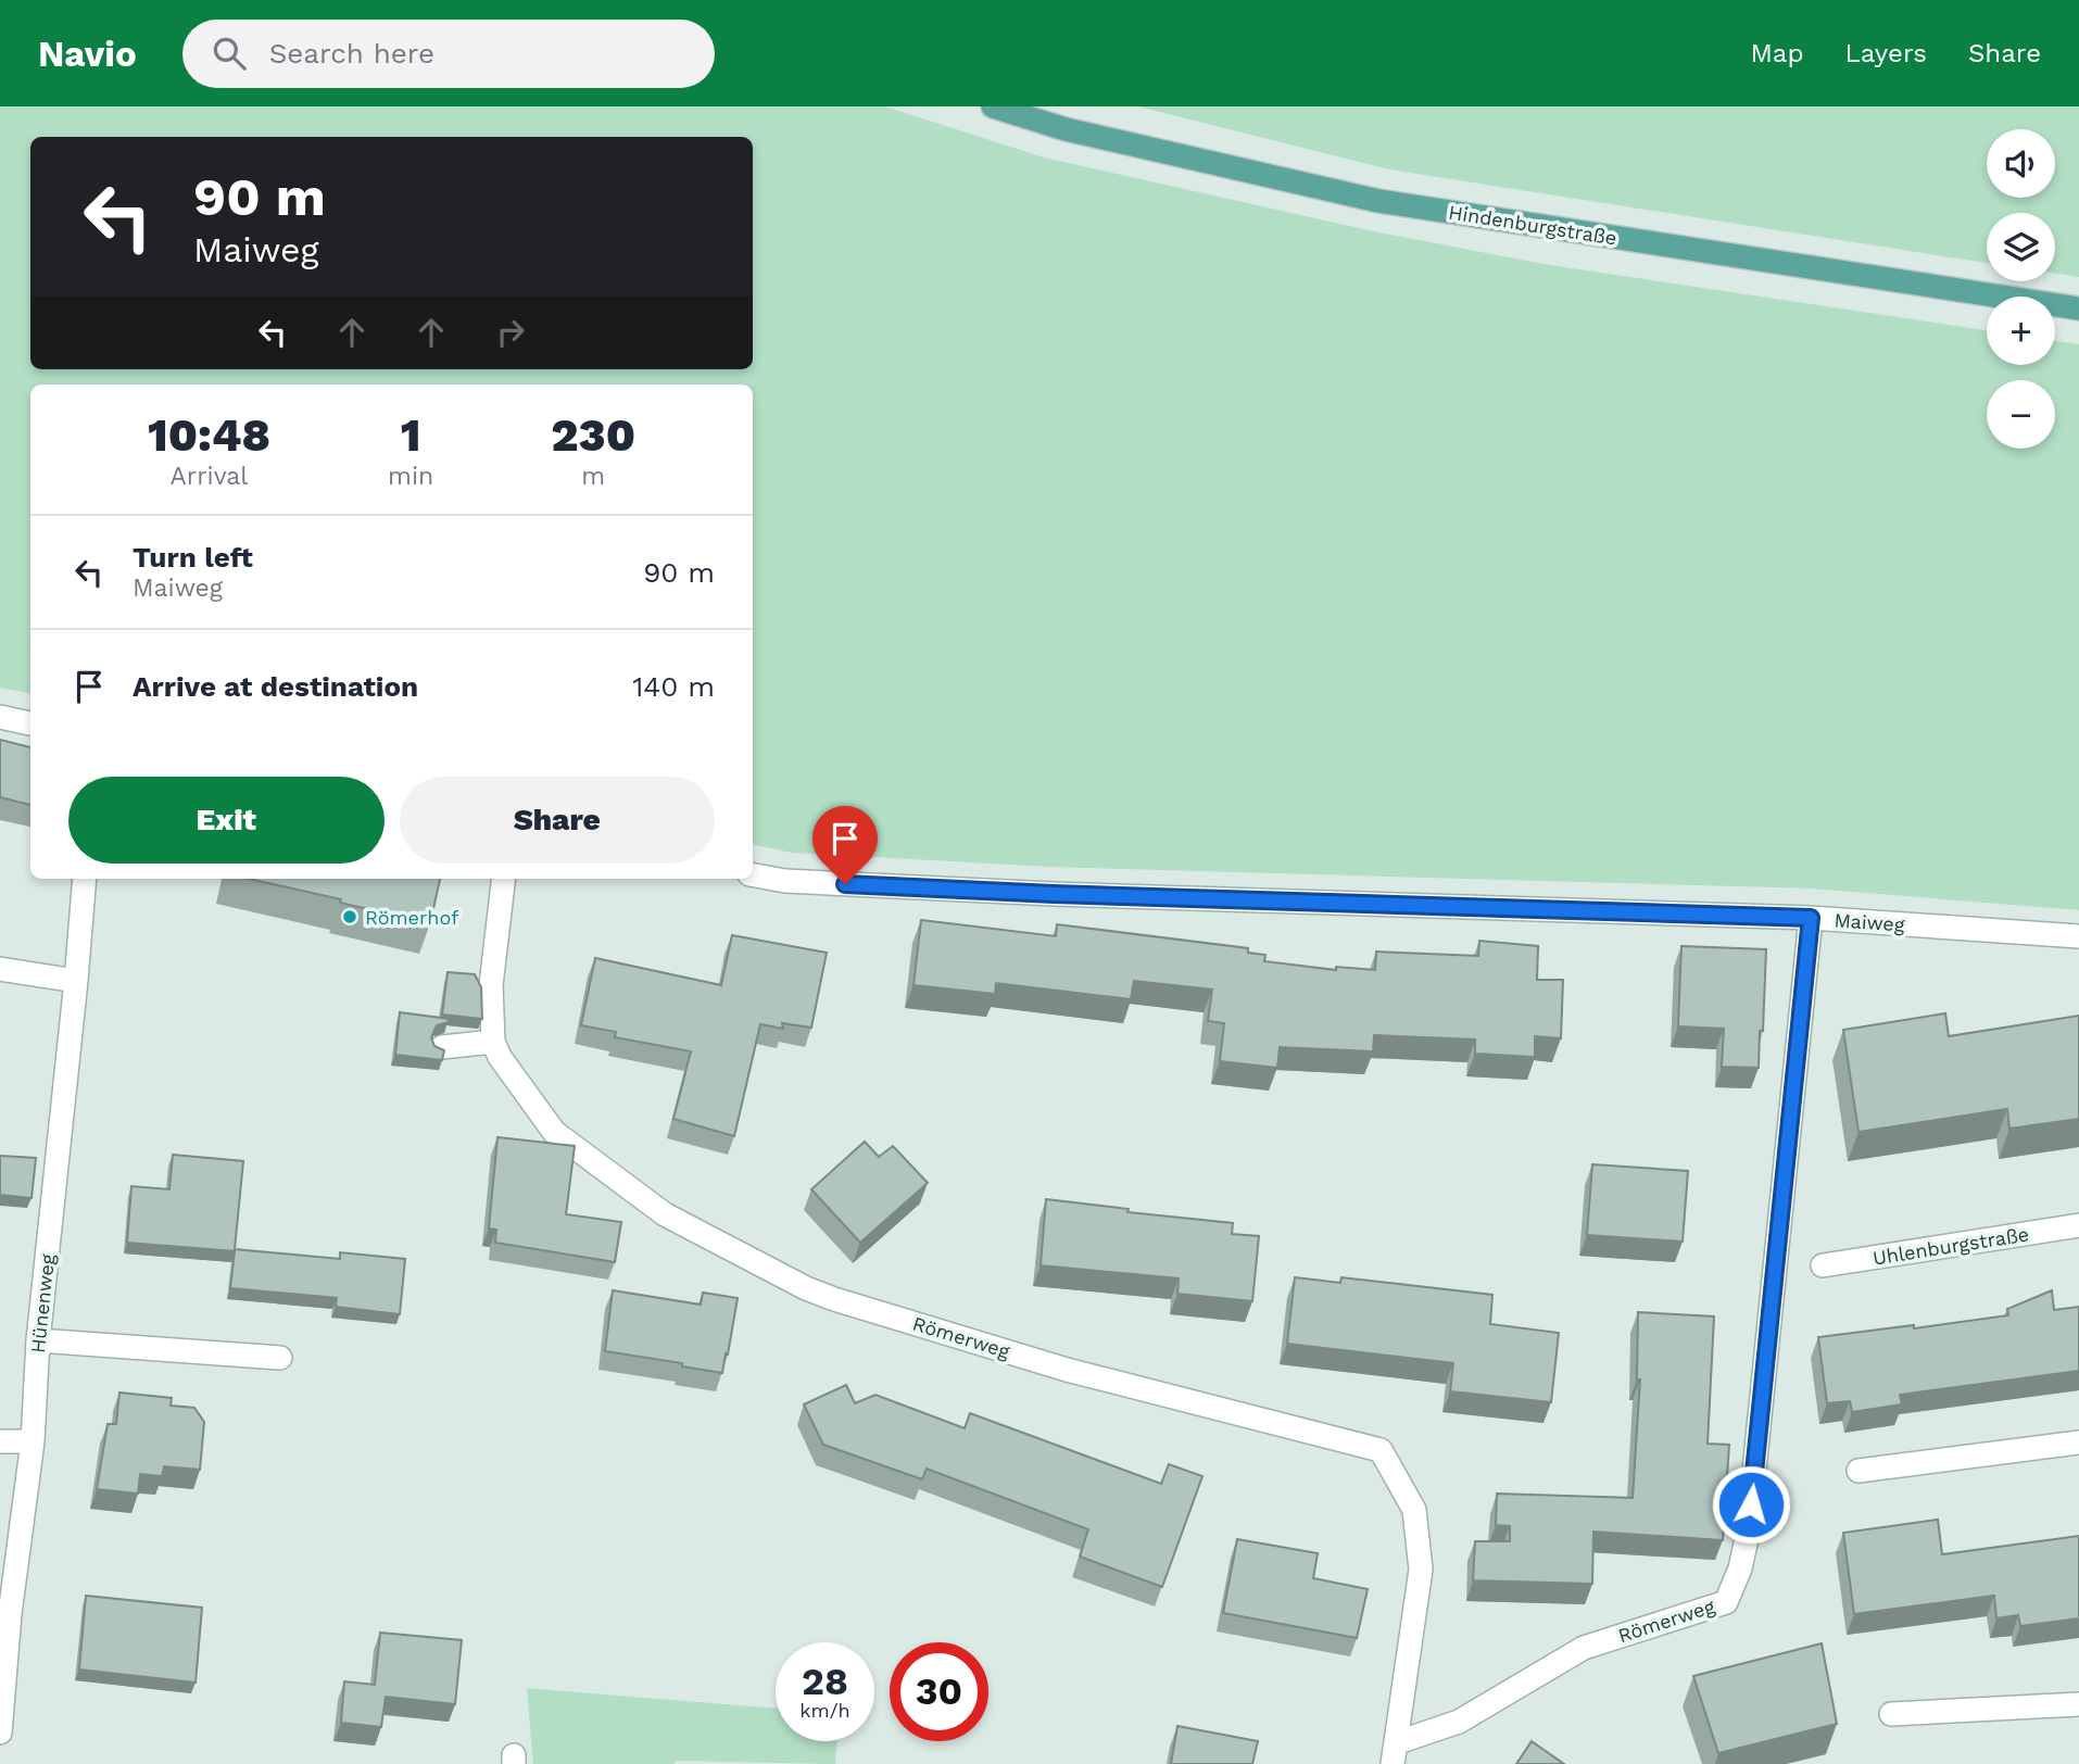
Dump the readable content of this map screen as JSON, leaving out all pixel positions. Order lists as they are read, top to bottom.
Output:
{
  "streets": {
    "main road": ["Hindenburgstraße"],
    "street": [
      "Maiweg",
      "Uhlenburgstraße",
      "Hünenweg",
      "Römerweg"
    ]
  },
  "crossings": [
    ["Maiweg", "Römerweg"]
  ],
  "places": ["Römerhof"],
  "page": {
    "header": "Navio",
    "search": "Search here",
    "nav": ["Map", "Layers", "Share"],
    "map_buttons": ["+", "−"],
    "turn": ["90 m", "Maiweg"],
    "eta": [
      "10:48",
      "Arrival",
      "1",
      "min",
      "230",
      "m"
    ],
    "list": [
      {
        "name": "Turn left",
        "note": "Maiweg",
        "value": "90 m"
      },
      {
        "name": "Arrive at destination",
        "value": "140 m"
      }
    ],
    "buttons": ["Exit", "Share"],
    "speed": "28 km/h",
    "limit": "30"
  }
}
